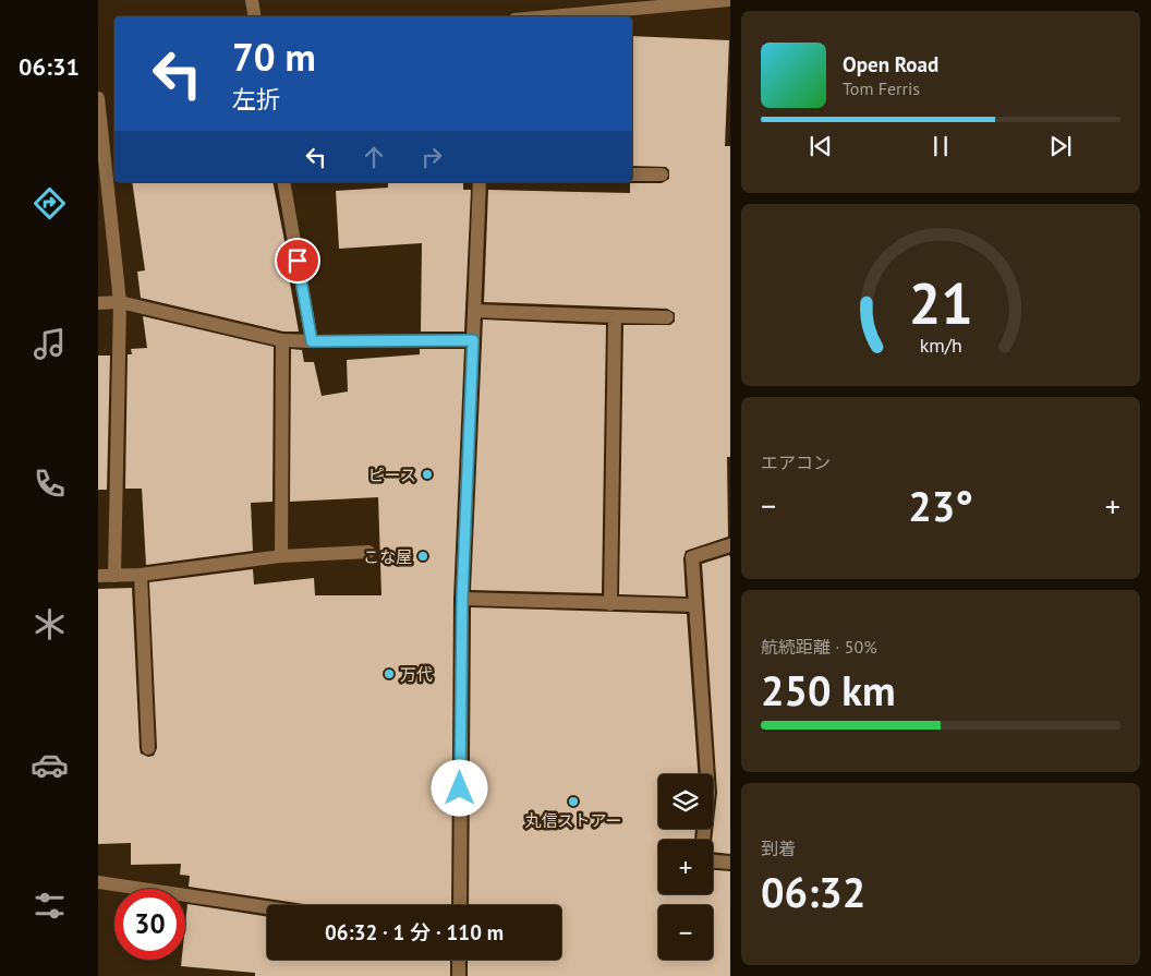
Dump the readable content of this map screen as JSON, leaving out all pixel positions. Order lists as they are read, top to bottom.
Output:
{
  "places": [
    "ピース",
    "こな屋",
    "万代",
    "丸信ストアー"
  ],
  "page": {
    "tabs": "06:31",
    "turn": ["70 m", "左折"],
    "song": ["Open Road", "Tom Ferris"],
    "tile": [
      "エアコン",
      ["航続距離 · 50%", "250 km"],
      ["到着", "06:32"]
    ],
    "heat": ["−", "23°", "+"],
    "map_buttons": ["+", "−"],
    "limit": "30",
    "trip": "06:32 · 1 分 · 110 m",
    "gauge": ["21", "km/h"]
  }
}
